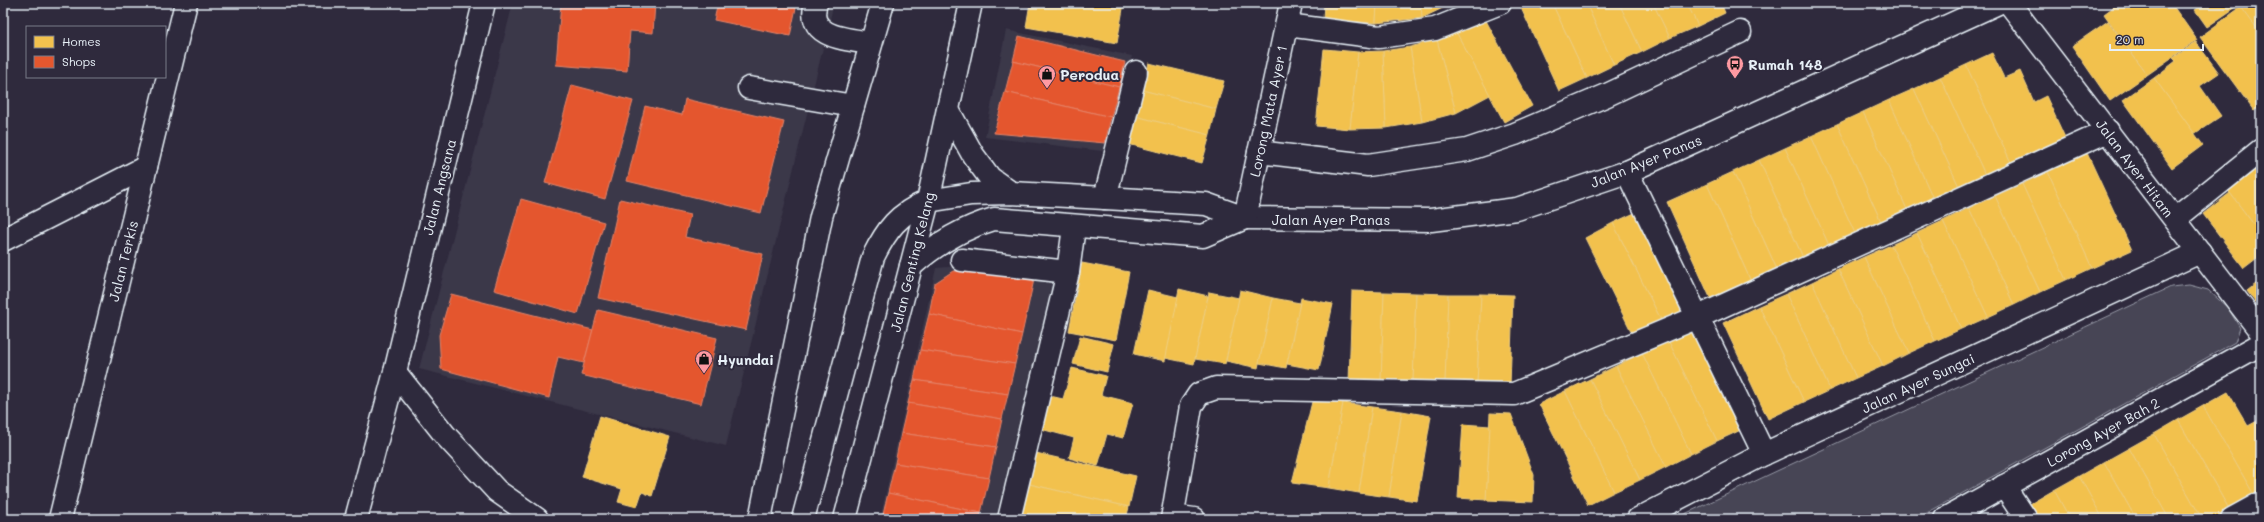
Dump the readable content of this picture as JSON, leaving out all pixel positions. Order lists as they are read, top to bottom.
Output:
{
  "streets": {
    "street": [
      "Lorong Mata Ayer 1",
      "Jalan Ayer Panas",
      "Jalan Ayer Hitam",
      "Jalan Angsana",
      "Jalan Terkis",
      "Jalan Genting Kelang",
      "Jalan Ayer Sungai",
      "Lorong Ayer Bah 2"
    ]
  },
  "crossings": [
    ["Lorong Mata Ayer 1", "Jalan Ayer Panas"],
    ["Jalan Ayer Panas", "Jalan Genting Kelang"],
    ["Jalan Ayer Hitam", "Jalan Ayer Sungai"]
  ],
  "places": {
    "bus stop": ["Rumah 148"],
    "shop": ["Perodua", "Hyundai"]
  },
  "legend": ["Homes", "Shops"],
  "scale_bar": "20 m"
}
